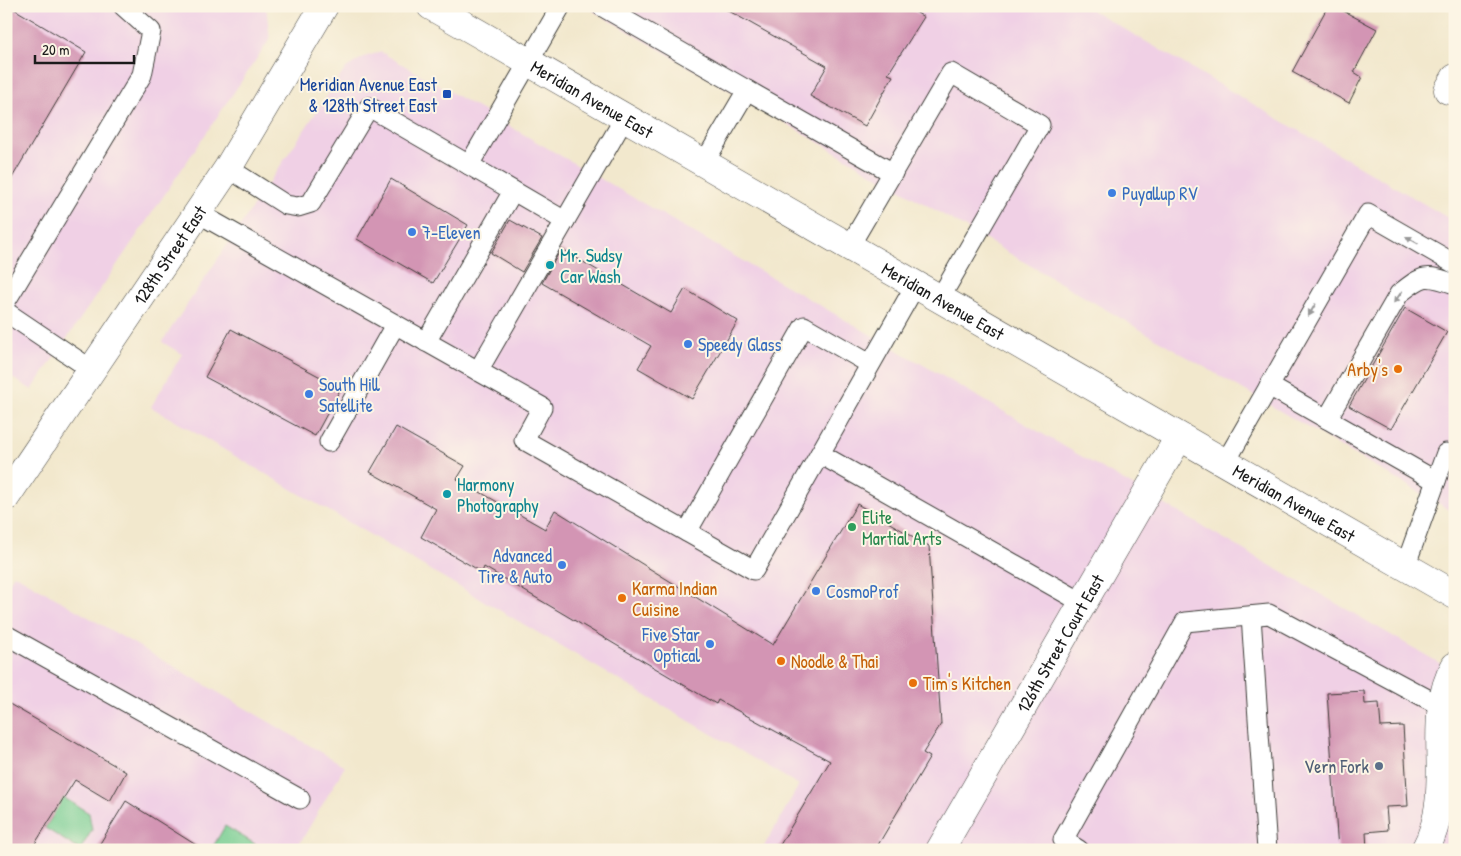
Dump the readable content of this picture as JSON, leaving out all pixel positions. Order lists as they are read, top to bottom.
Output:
{
  "streets": {
    "street": ["Meridian Avenue East", "128th Street East", "126th Street Court East"]
  },
  "crossings": [
    ["Meridian Avenue East", "126th Street Court East"]
  ],
  "places": {
    "transit": ["Meridian Avenue East & 128th Street East"],
    "other": [
      "Puyallup RV",
      "7-Eleven",
      "Mr. Sudsy Car Wash",
      "Speedy Glass",
      "Arby's",
      "South Hill Satellite",
      "Harmony Photography",
      "Elite Martial Arts",
      "Advanced Tire & Auto",
      "CosmoProf",
      "Karma Indian Cuisine",
      "Five Star Optical",
      "Noodle & Thai",
      "Tim's Kitchen",
      "Vern Fork"
    ]
  },
  "scale_bar": "20 m"
}
